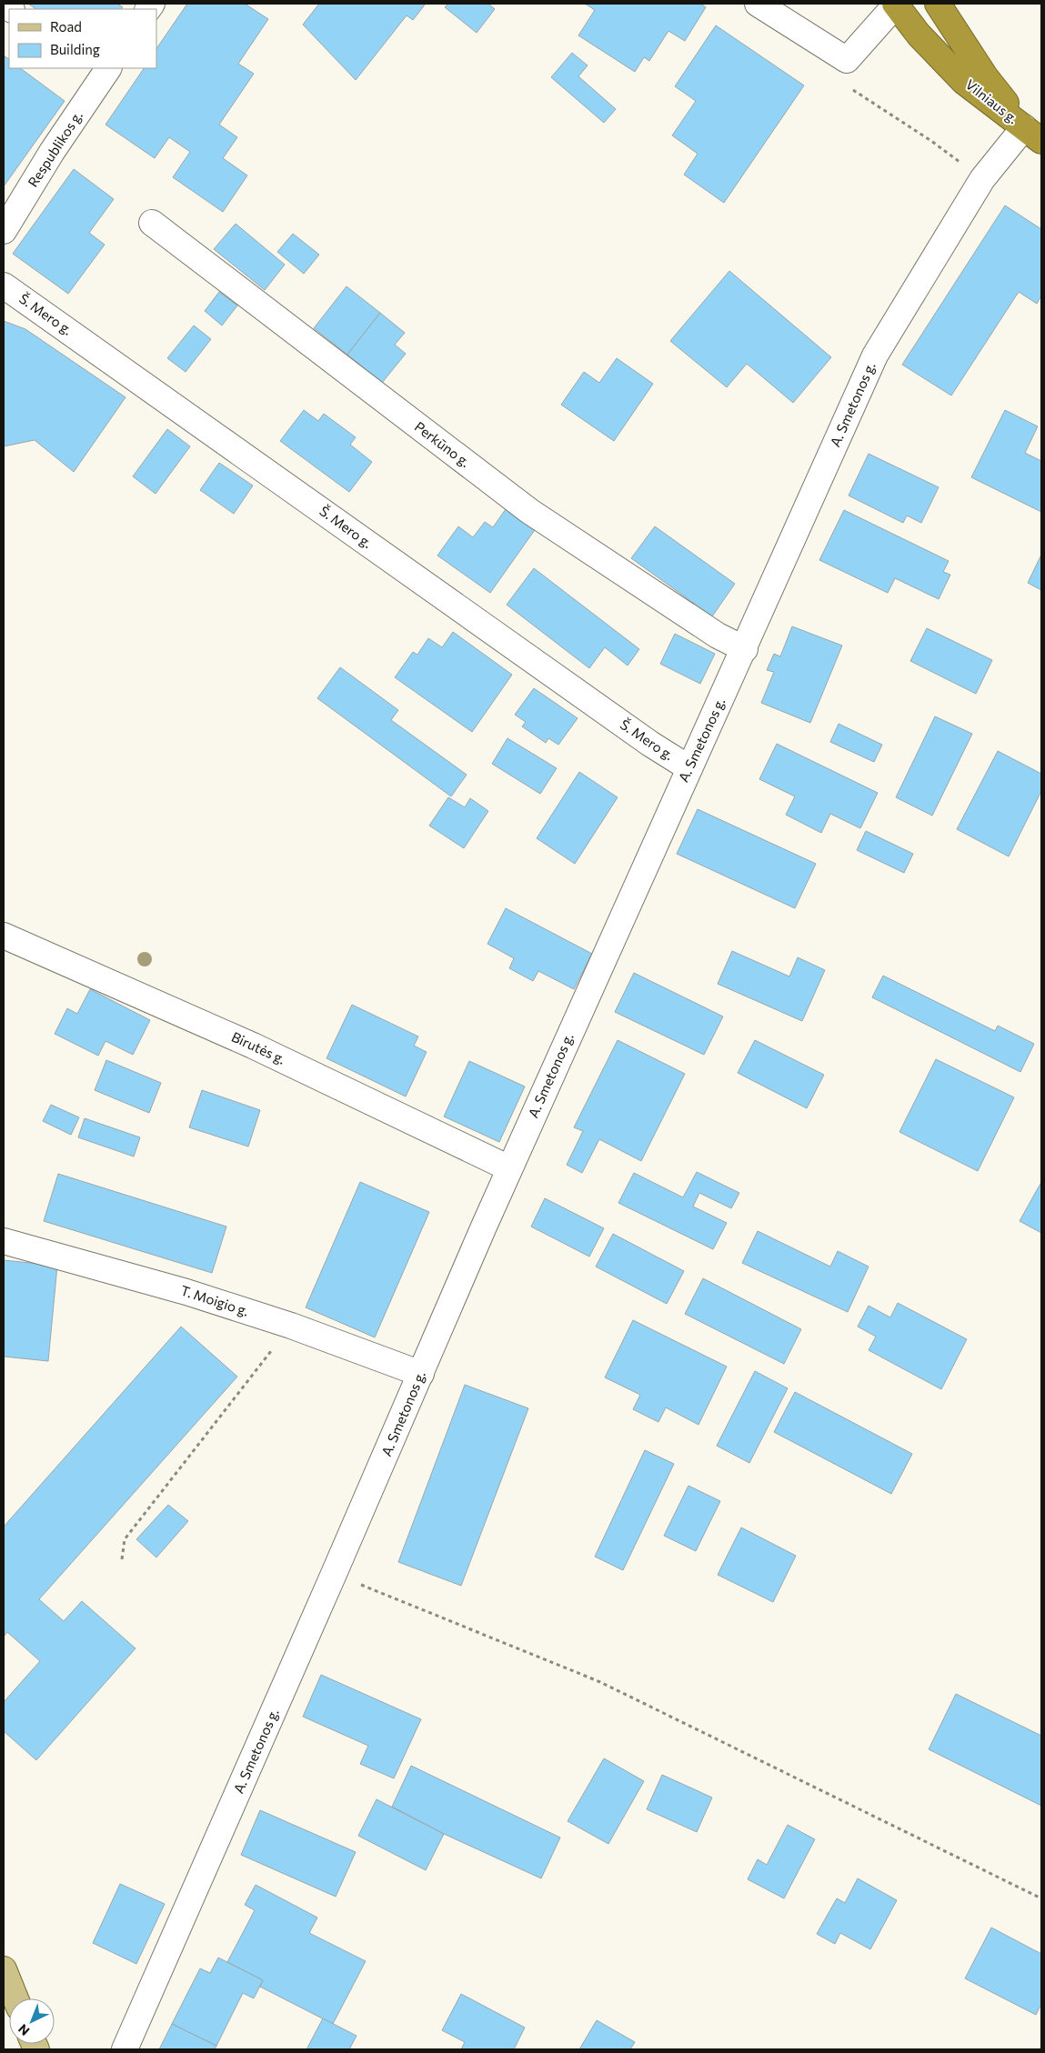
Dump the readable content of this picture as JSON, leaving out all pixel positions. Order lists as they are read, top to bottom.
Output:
{
  "streets": {
    "highway": ["Vilniaus g."],
    "street": [
      "Respublikos g.",
      "Š. Mero g.",
      "A. Smetonos g.",
      "Perkūno g.",
      "Birutės g.",
      "T. Moigio g."
    ]
  },
  "crossings": [
    ["Vilniaus g.", "A. Smetonos g."],
    ["Š. Mero g.", "A. Smetonos g."],
    ["A. Smetonos g.", "Perkūno g."],
    ["A. Smetonos g.", "Birutės g."],
    ["A. Smetonos g.", "T. Moigio g."]
  ],
  "legend": ["Road", "Building"],
  "north": "bottom left"
}
